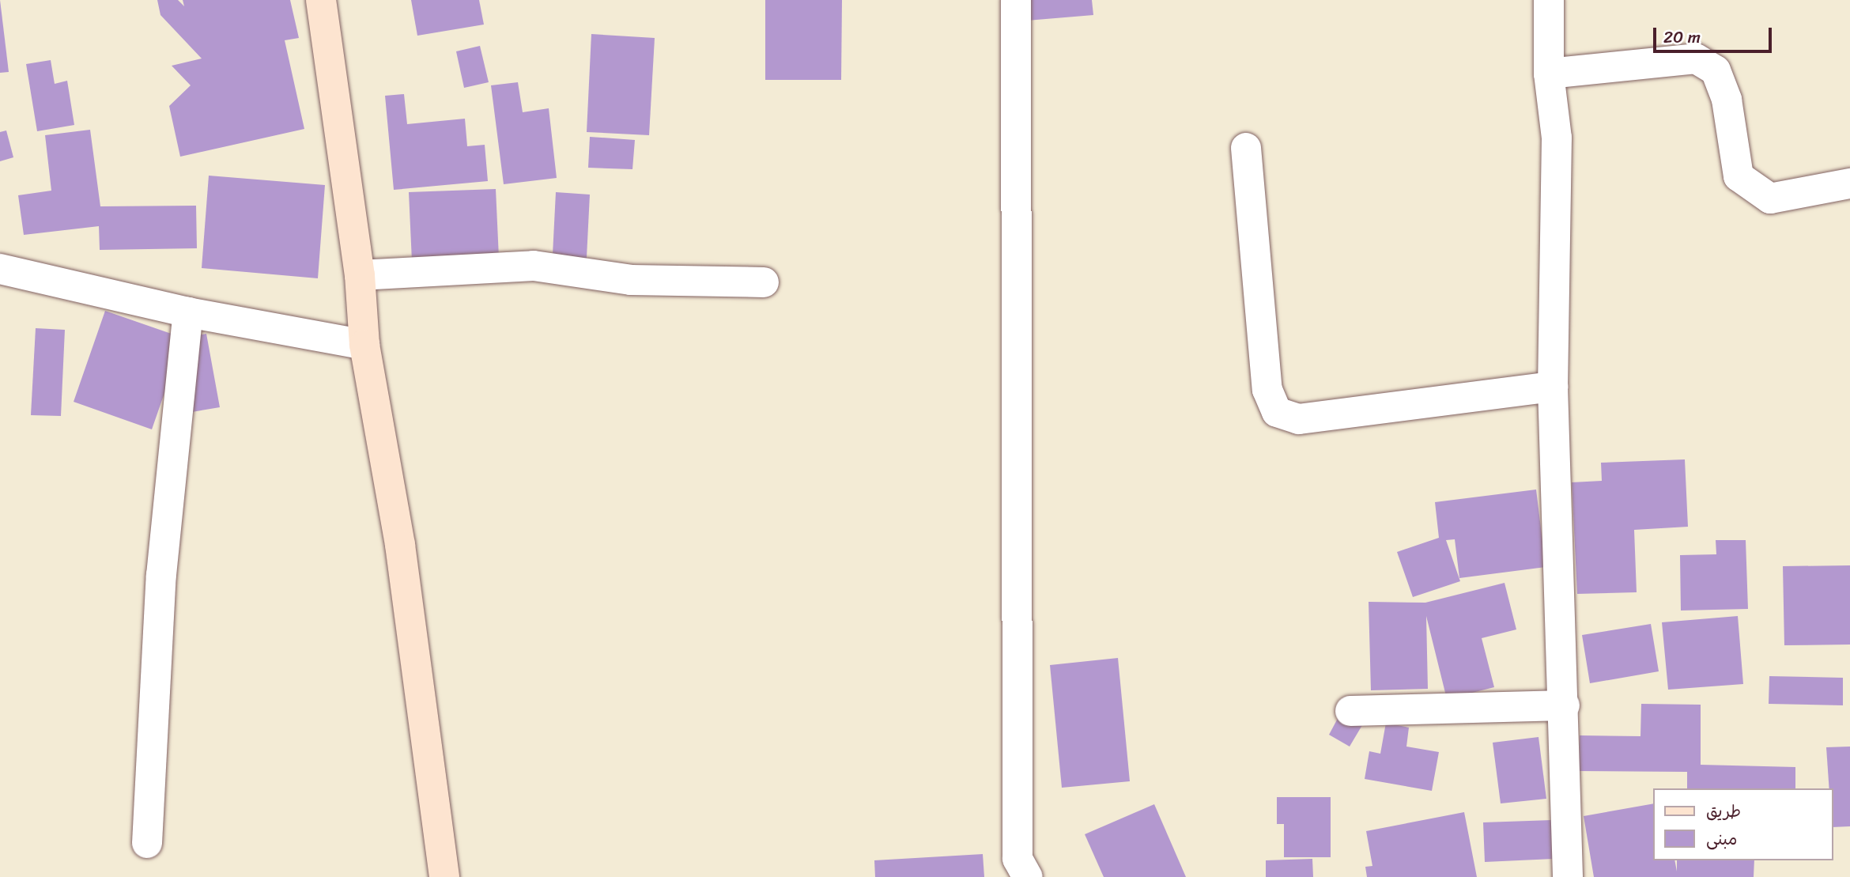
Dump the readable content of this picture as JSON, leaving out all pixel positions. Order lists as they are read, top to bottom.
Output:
{
  "legend": ["طريق", "مبنى"],
  "scale_bar": "20 m"
}
